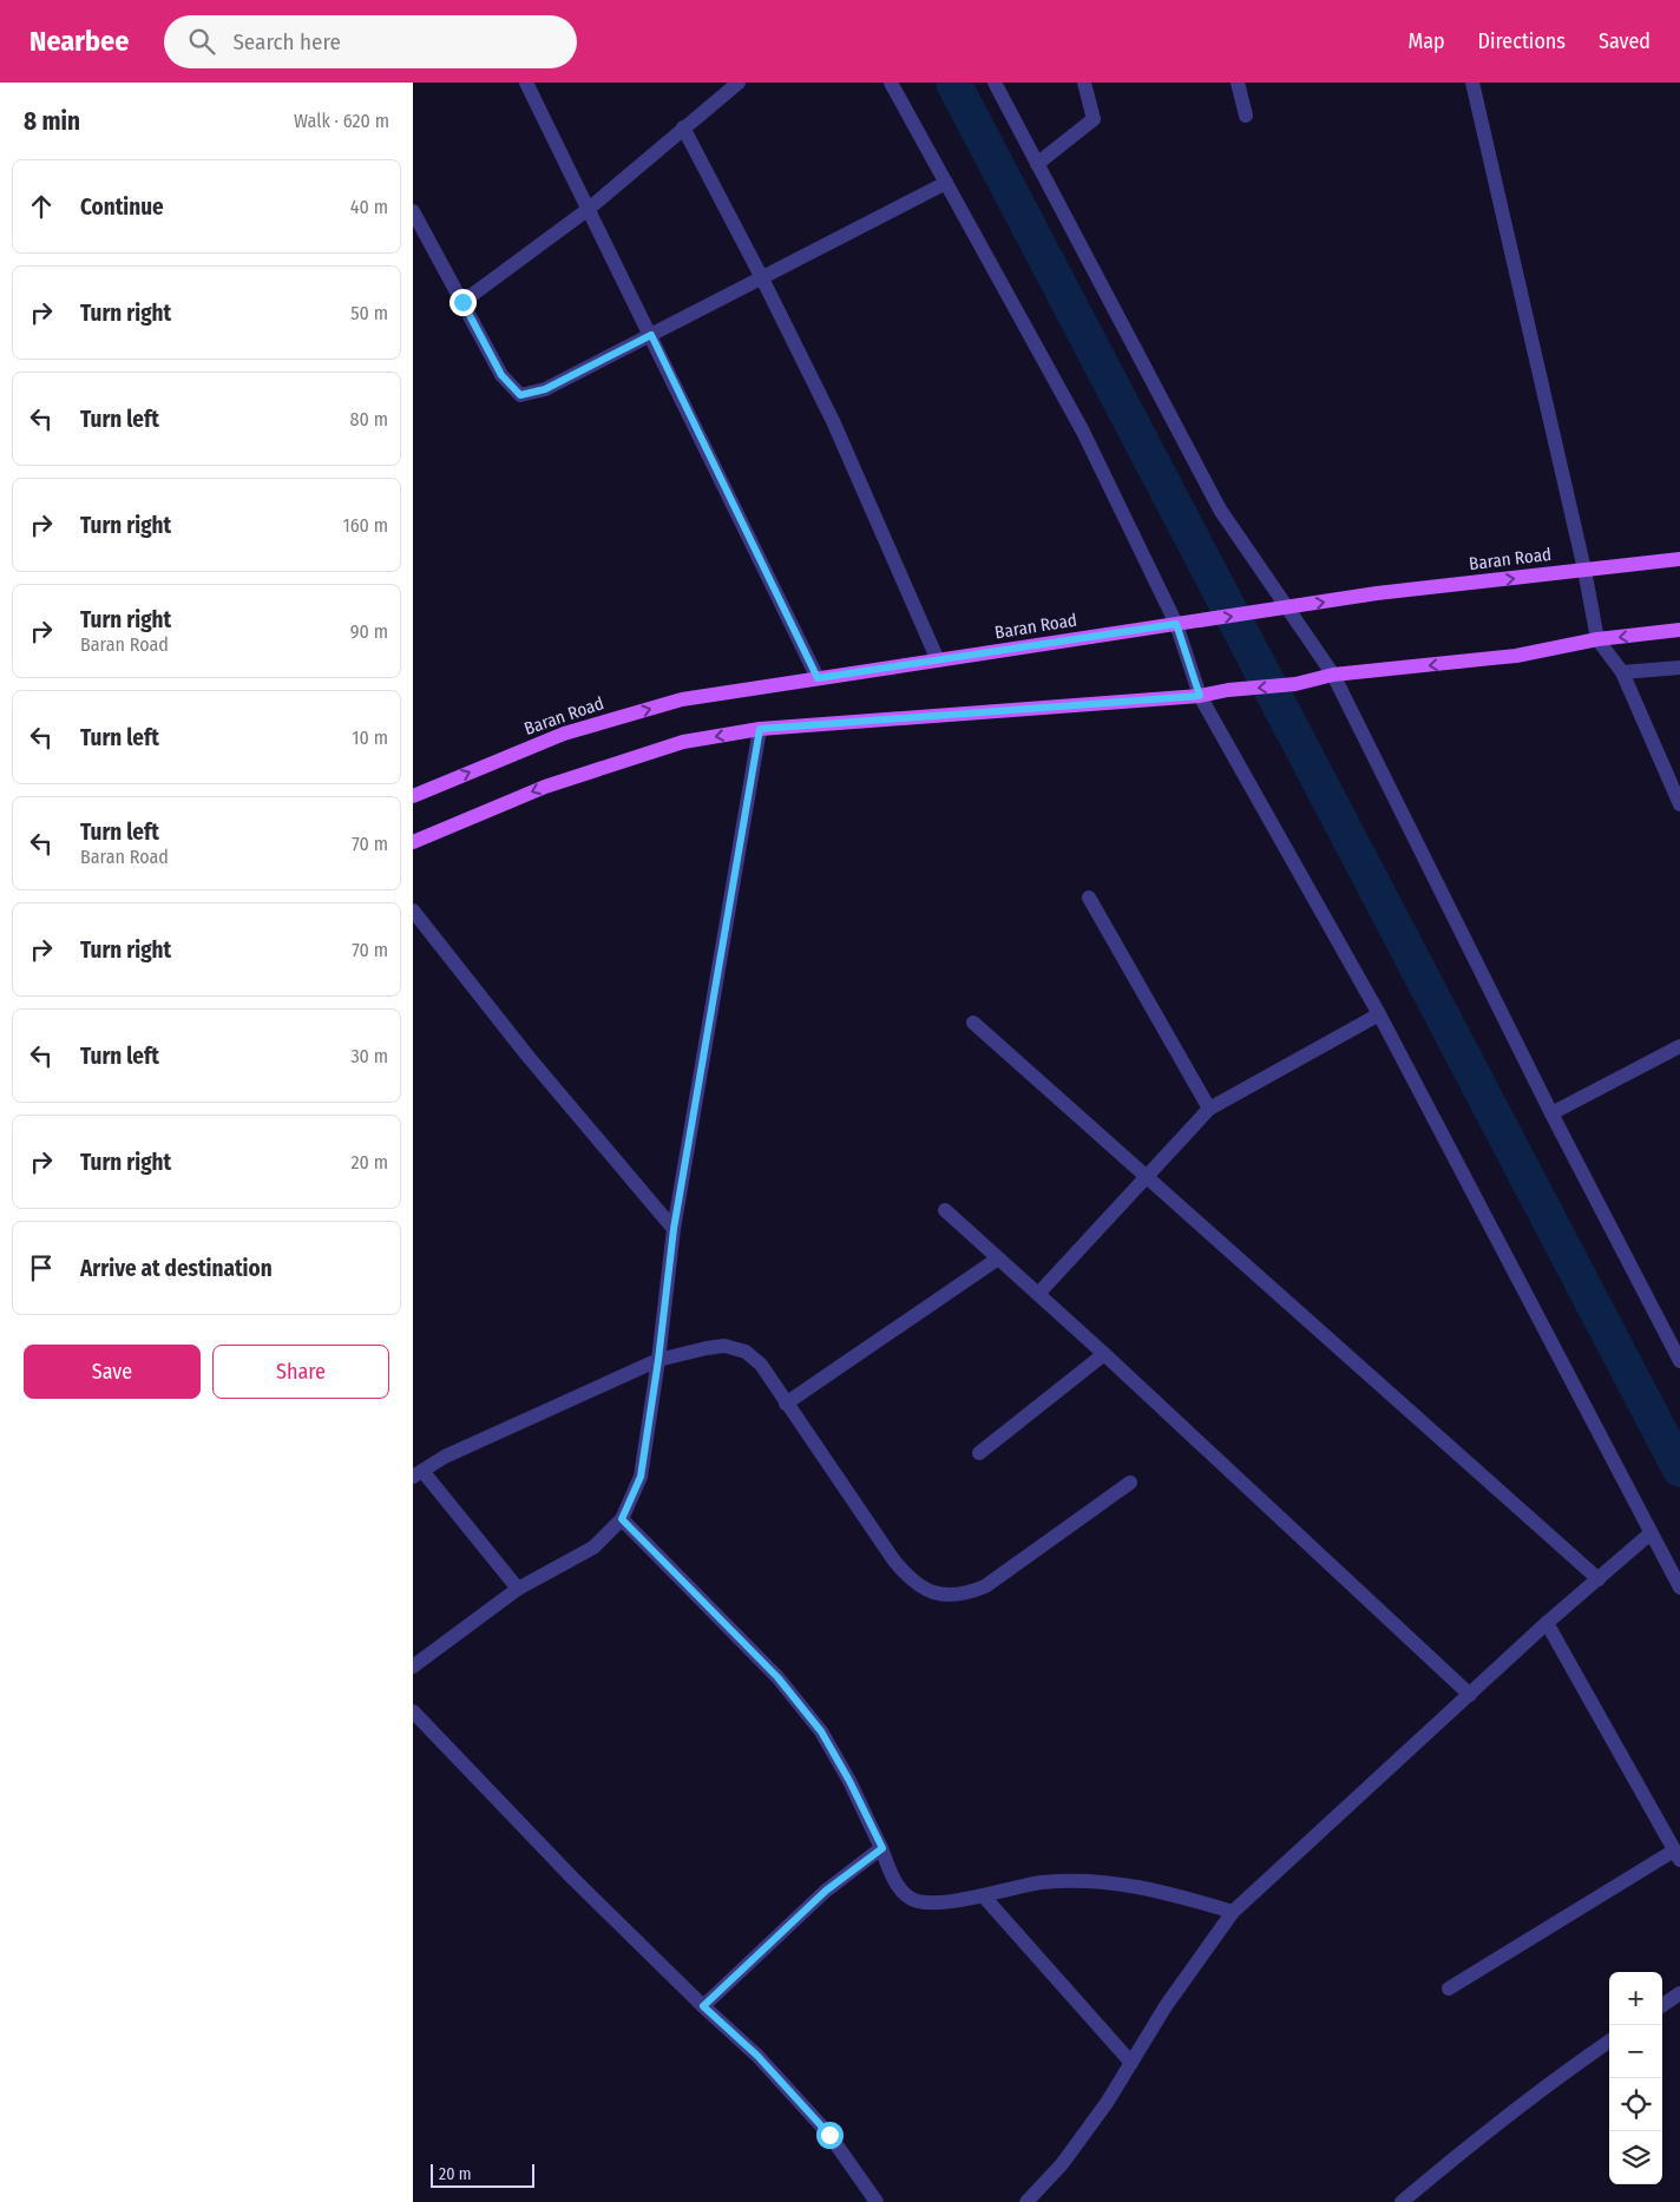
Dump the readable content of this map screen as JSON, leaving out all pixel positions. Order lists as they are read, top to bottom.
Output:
{
  "streets": {
    "main road": ["Baran Road"]
  },
  "scale_bar": "20 m",
  "page": {
    "header": "Nearbee",
    "search": "Search here",
    "nav": ["Map", "Directions", "Saved"],
    "heading": ["8 min", "Walk · 620 m"],
    "list": [
      ["Continue", "40 m"],
      ["Turn right", "50 m"],
      ["Turn left", "80 m"],
      ["Turn right", "160 m"],
      ["Turn right", "Baran Road", "90 m"],
      ["Turn left", "10 m"],
      ["Turn left", "Baran Road", "70 m"],
      ["Turn right", "70 m"],
      ["Turn left", "30 m"],
      ["Turn right", "20 m"],
      "Arrive at destination"
    ],
    "buttons": ["Save", "Share"],
    "map_buttons": ["+", "−"],
    "scale": "20 m"
  }
}
